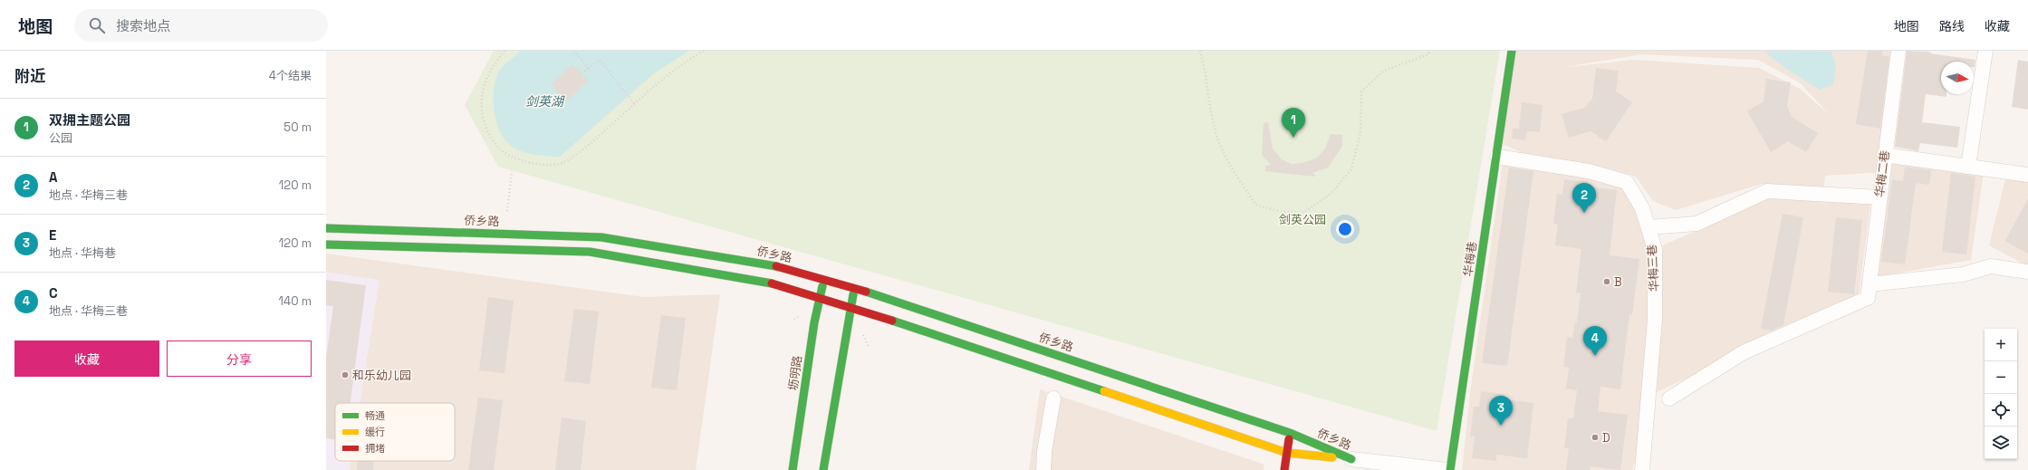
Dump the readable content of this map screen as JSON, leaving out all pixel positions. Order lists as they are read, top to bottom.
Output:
{
  "streets": {
    "street": [
      "华梅二巷",
      "侨乡路",
      "华梅巷",
      "华梅三巷",
      "坜明路"
    ]
  },
  "crossings": [
    ["侨乡路", "坜明路"],
    ["华梅巷", "华梅三巷"]
  ],
  "water": ["剑英湖"],
  "parks": ["剑英公园"],
  "places": ["B", "和乐幼儿园", "D"],
  "legend": ["畅通", "缓行", "拥堵"],
  "north": "right",
  "page": {
    "header": "地图",
    "search": "搜索地点",
    "nav": ["地图", "路线", "收藏"],
    "heading": ["附近", "4个结果"],
    "list": [
      {
        "mark": "1",
        "name": "双拥主题公园",
        "note": "公园",
        "value": "50 m"
      },
      {
        "mark": "2",
        "name": "A",
        "note": "地点 · 华梅三巷",
        "value": "120 m"
      },
      {
        "mark": "3",
        "name": "E",
        "note": "地点 · 华梅巷",
        "value": "120 m"
      },
      {
        "mark": "4",
        "name": "C",
        "note": "地点 · 华梅三巷",
        "value": "140 m"
      }
    ],
    "pins": [
      "1",
      "2",
      "4",
      "3"
    ],
    "map_buttons": ["+", "−"],
    "buttons": ["收藏", "分享"]
  }
}
